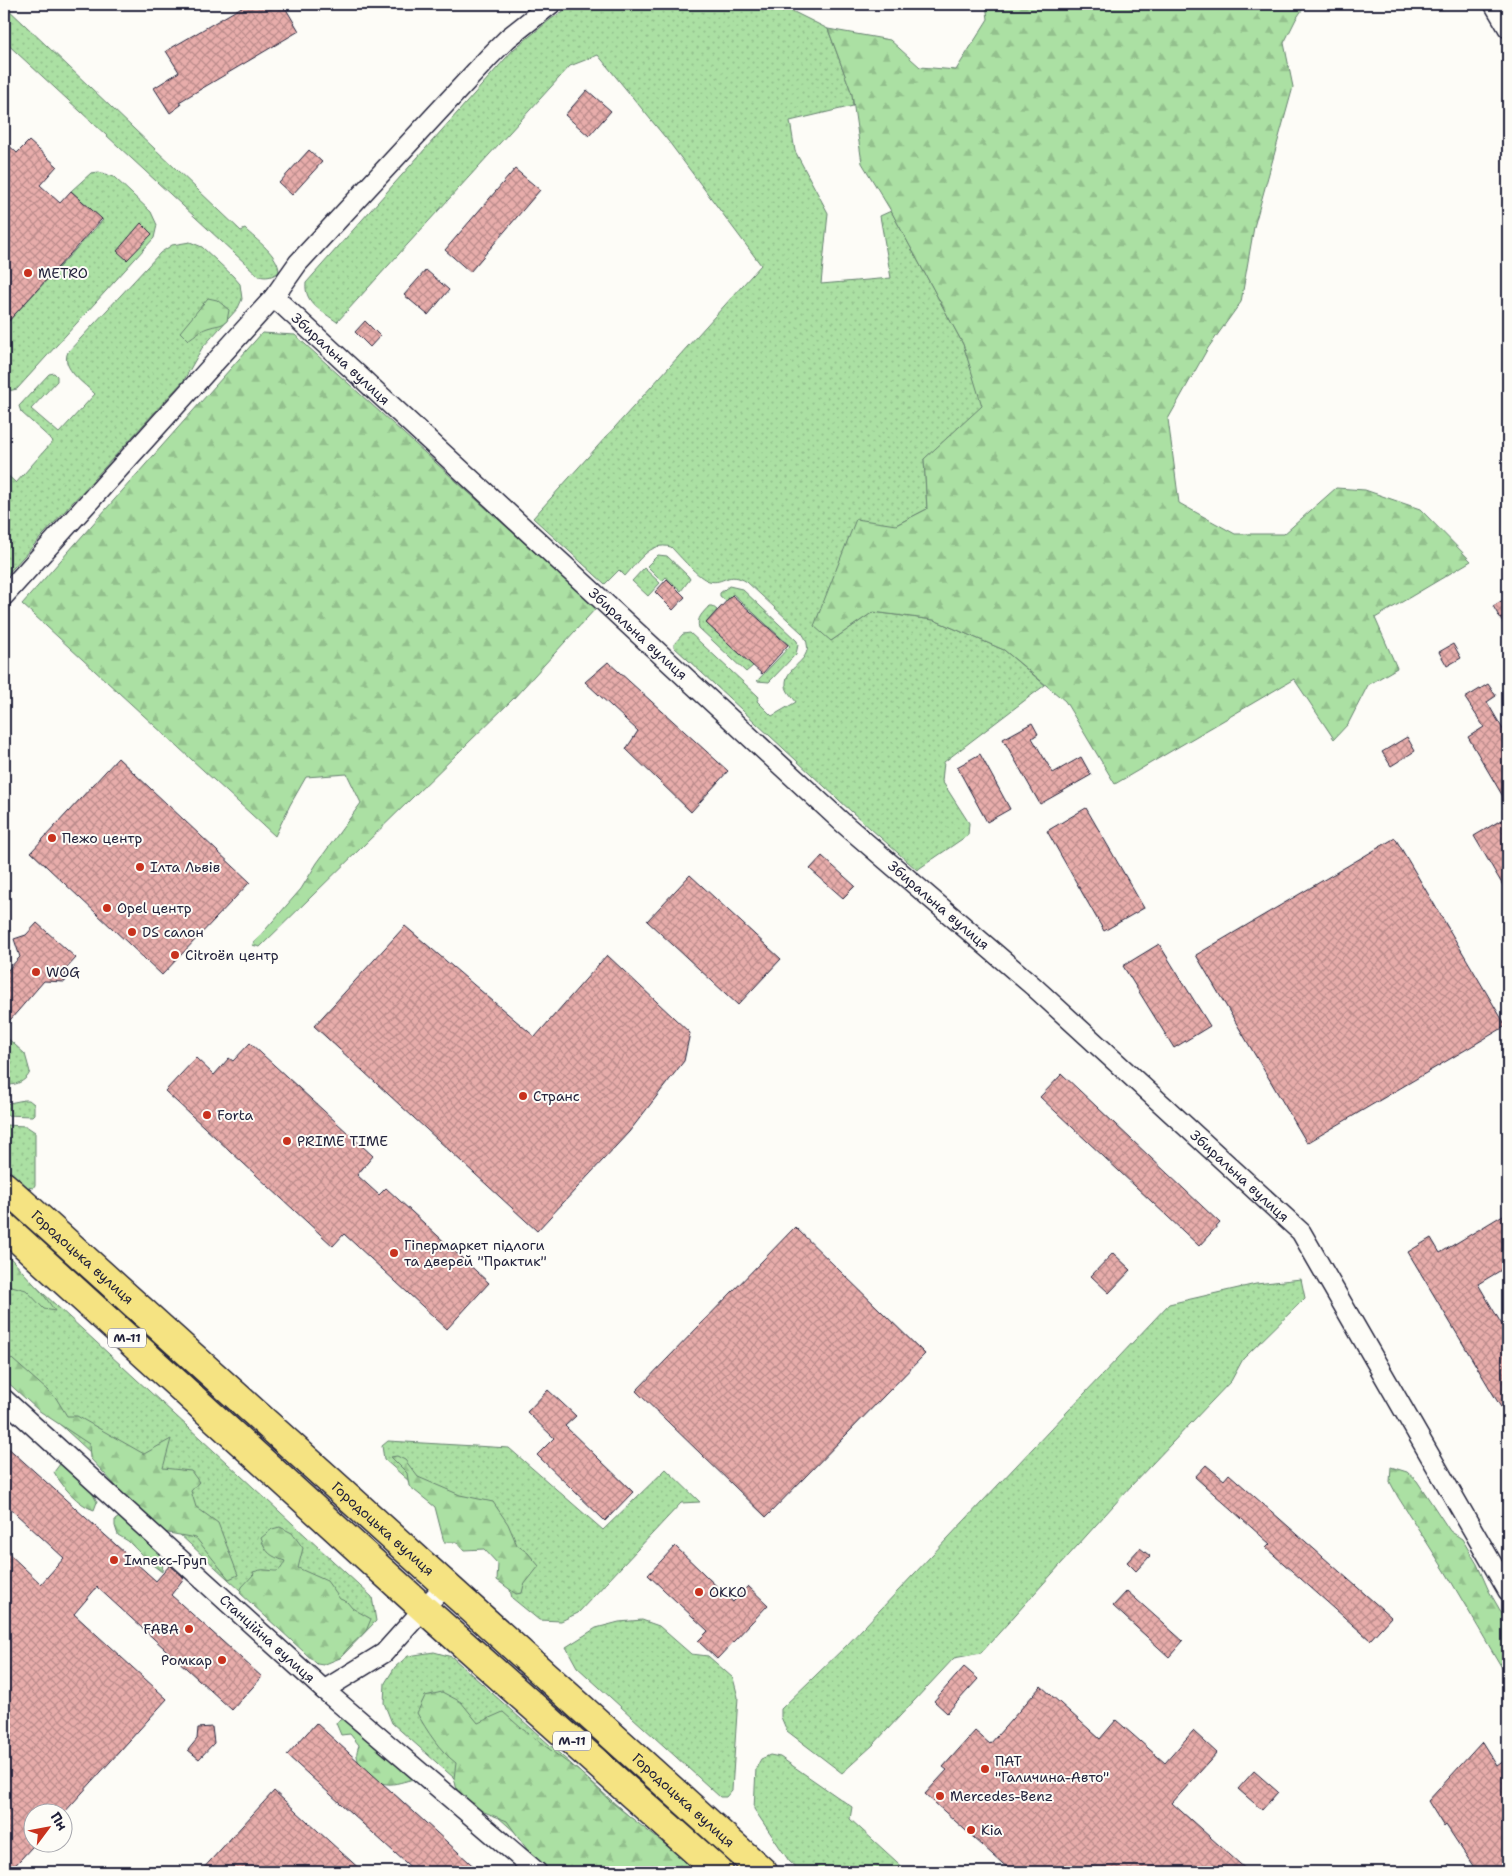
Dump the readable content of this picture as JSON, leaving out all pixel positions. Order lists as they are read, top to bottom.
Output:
{
  "streets": {
    "main road": ["Городоцька вулиця", "М-11"],
    "street": ["Збиральна вулиця", "Станційна вулиця"]
  },
  "places": [
    "METRO",
    "Пежо центр",
    "Ілта Львів",
    "Opel центр",
    "DS салон",
    "Citroën центр",
    "WOG",
    "Странс",
    "Forta",
    "PRIME TIME",
    "Гіпермаркет підлоги та дверей \"Практик\"",
    "Імпекс-Груп",
    "ОККО",
    "FABA",
    "Ромкар",
    "ПАТ \"Галичина-Авто\"",
    "Mercedes-Benz",
    "Kia"
  ],
  "north": "top right"
}
